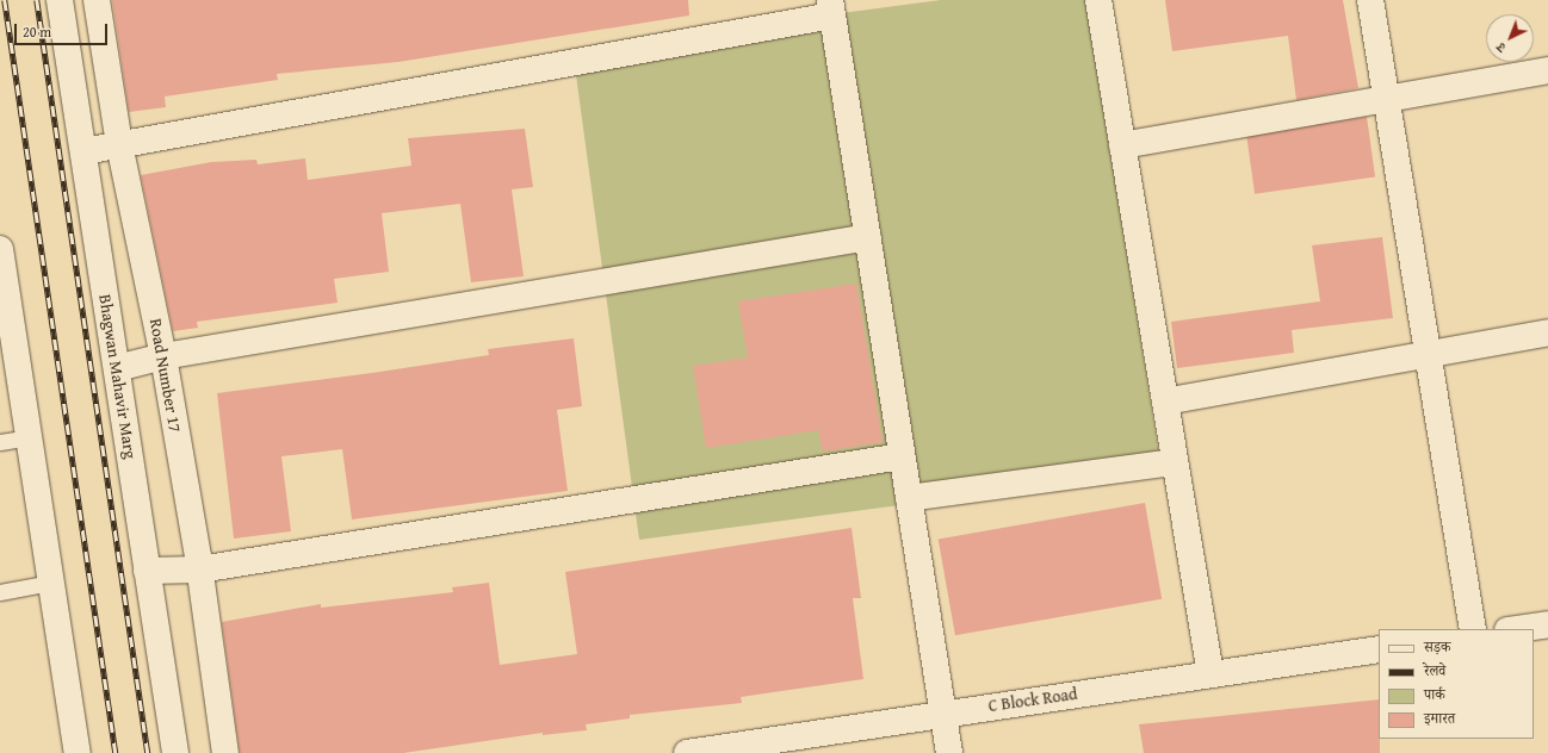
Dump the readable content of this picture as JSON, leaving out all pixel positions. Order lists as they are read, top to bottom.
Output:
{
  "streets": {
    "street": ["Road Number 17", "Bhagwan Mahavir Marg", "C Block Road"]
  },
  "legend": [
    "सड़क",
    "रेलवे",
    "पार्क",
    "इमारत"
  ],
  "scale_bar": "20 m",
  "north": "bottom left"
}
